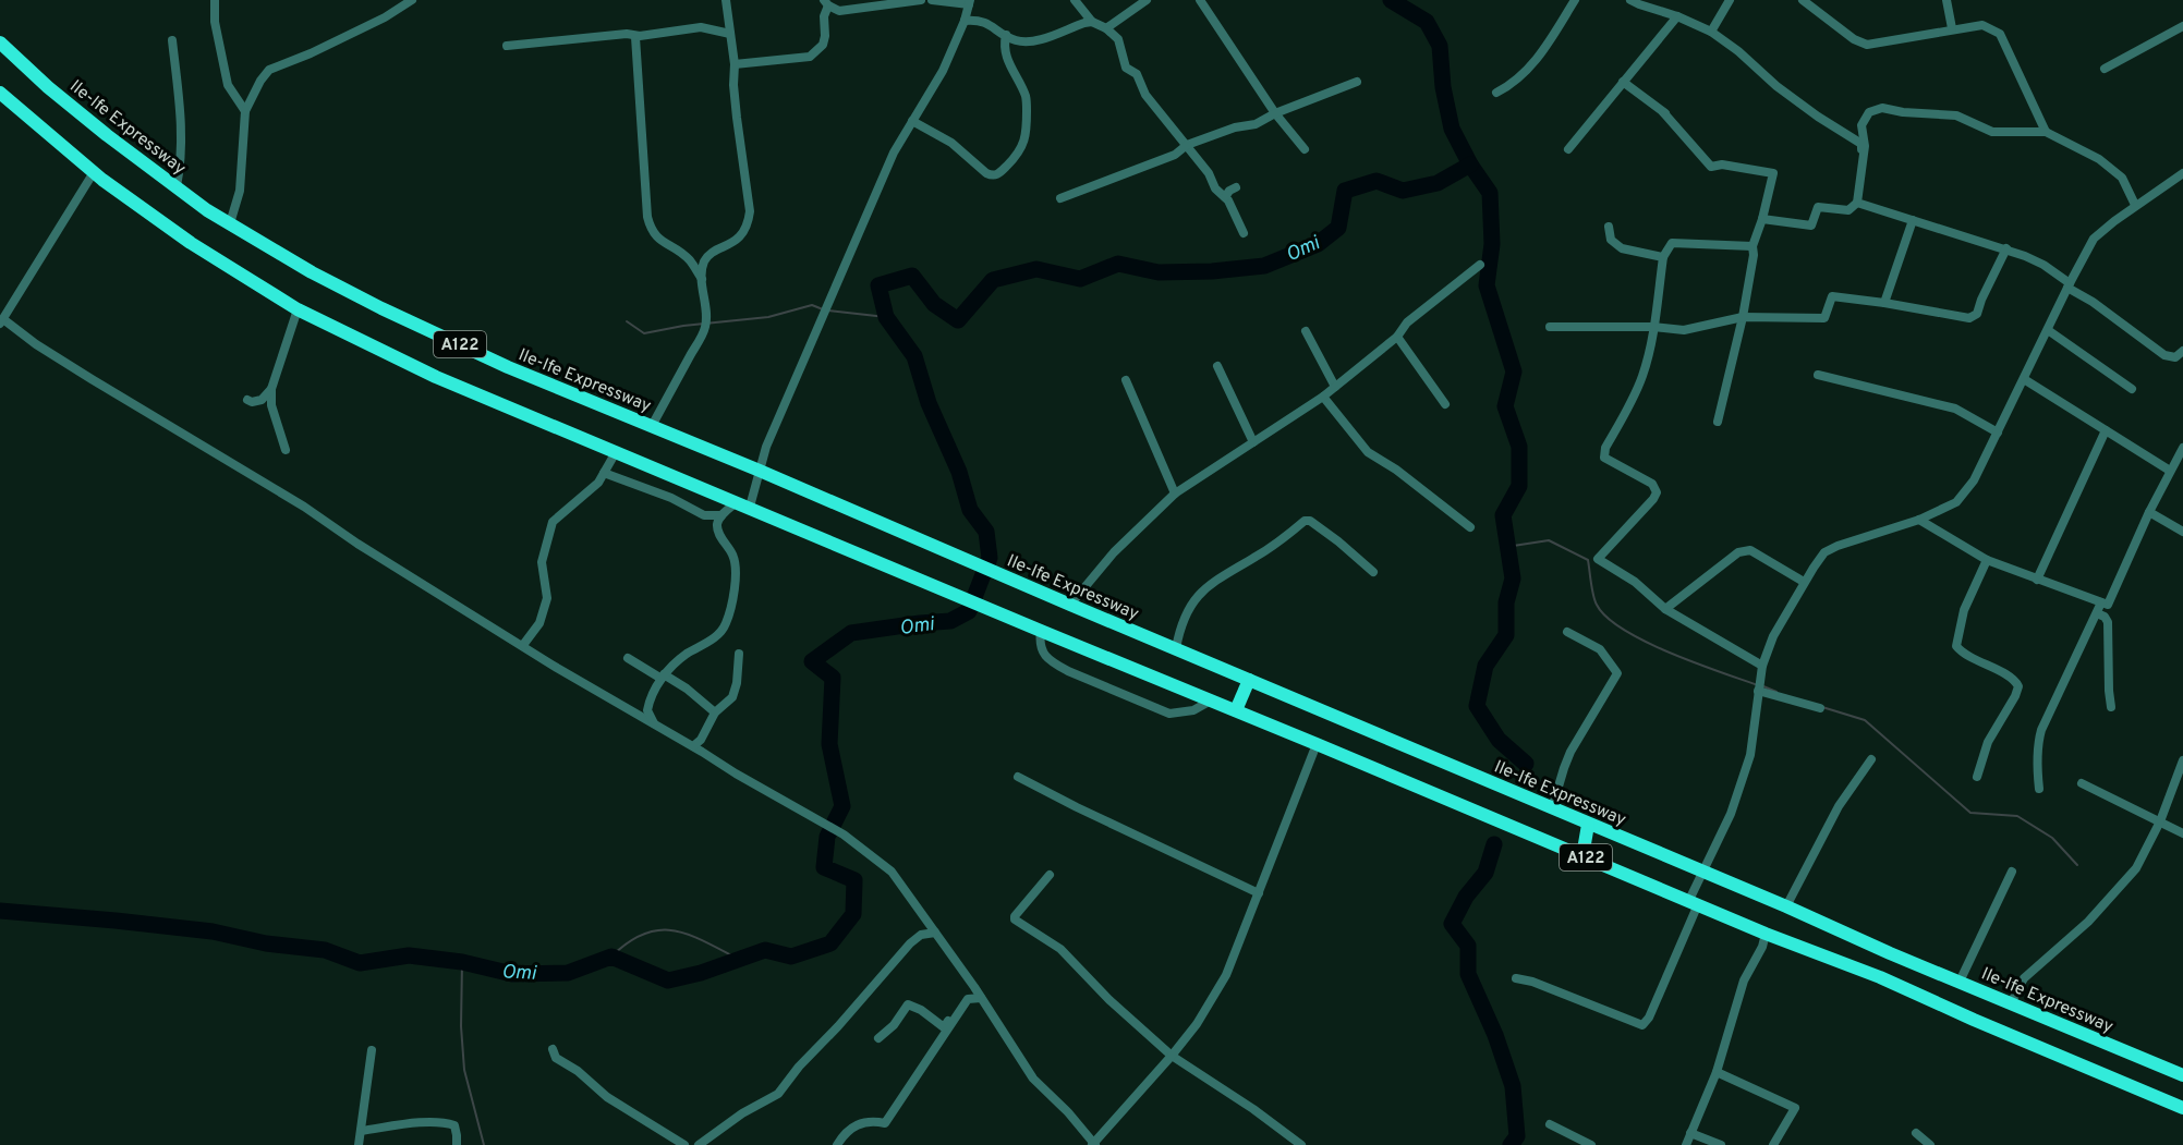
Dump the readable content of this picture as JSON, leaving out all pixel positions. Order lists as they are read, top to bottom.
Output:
{
  "streets": {
    "highway": ["Ile-Ife Expressway", "A122"]
  },
  "water": ["Omi"]
}
